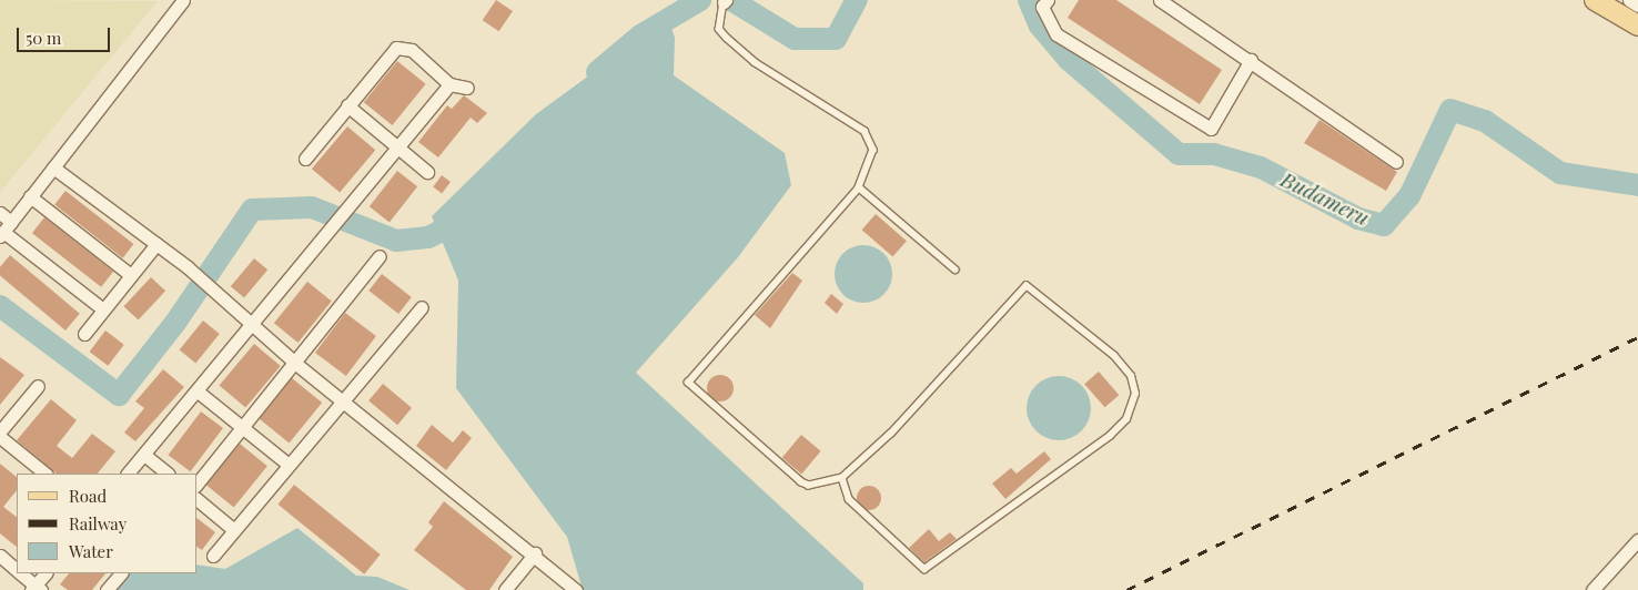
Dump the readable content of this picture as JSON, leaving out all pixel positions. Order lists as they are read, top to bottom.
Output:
{
  "water": ["Budameru"],
  "legend": ["Road", "Railway", "Water"],
  "scale_bar": "50 m"
}
